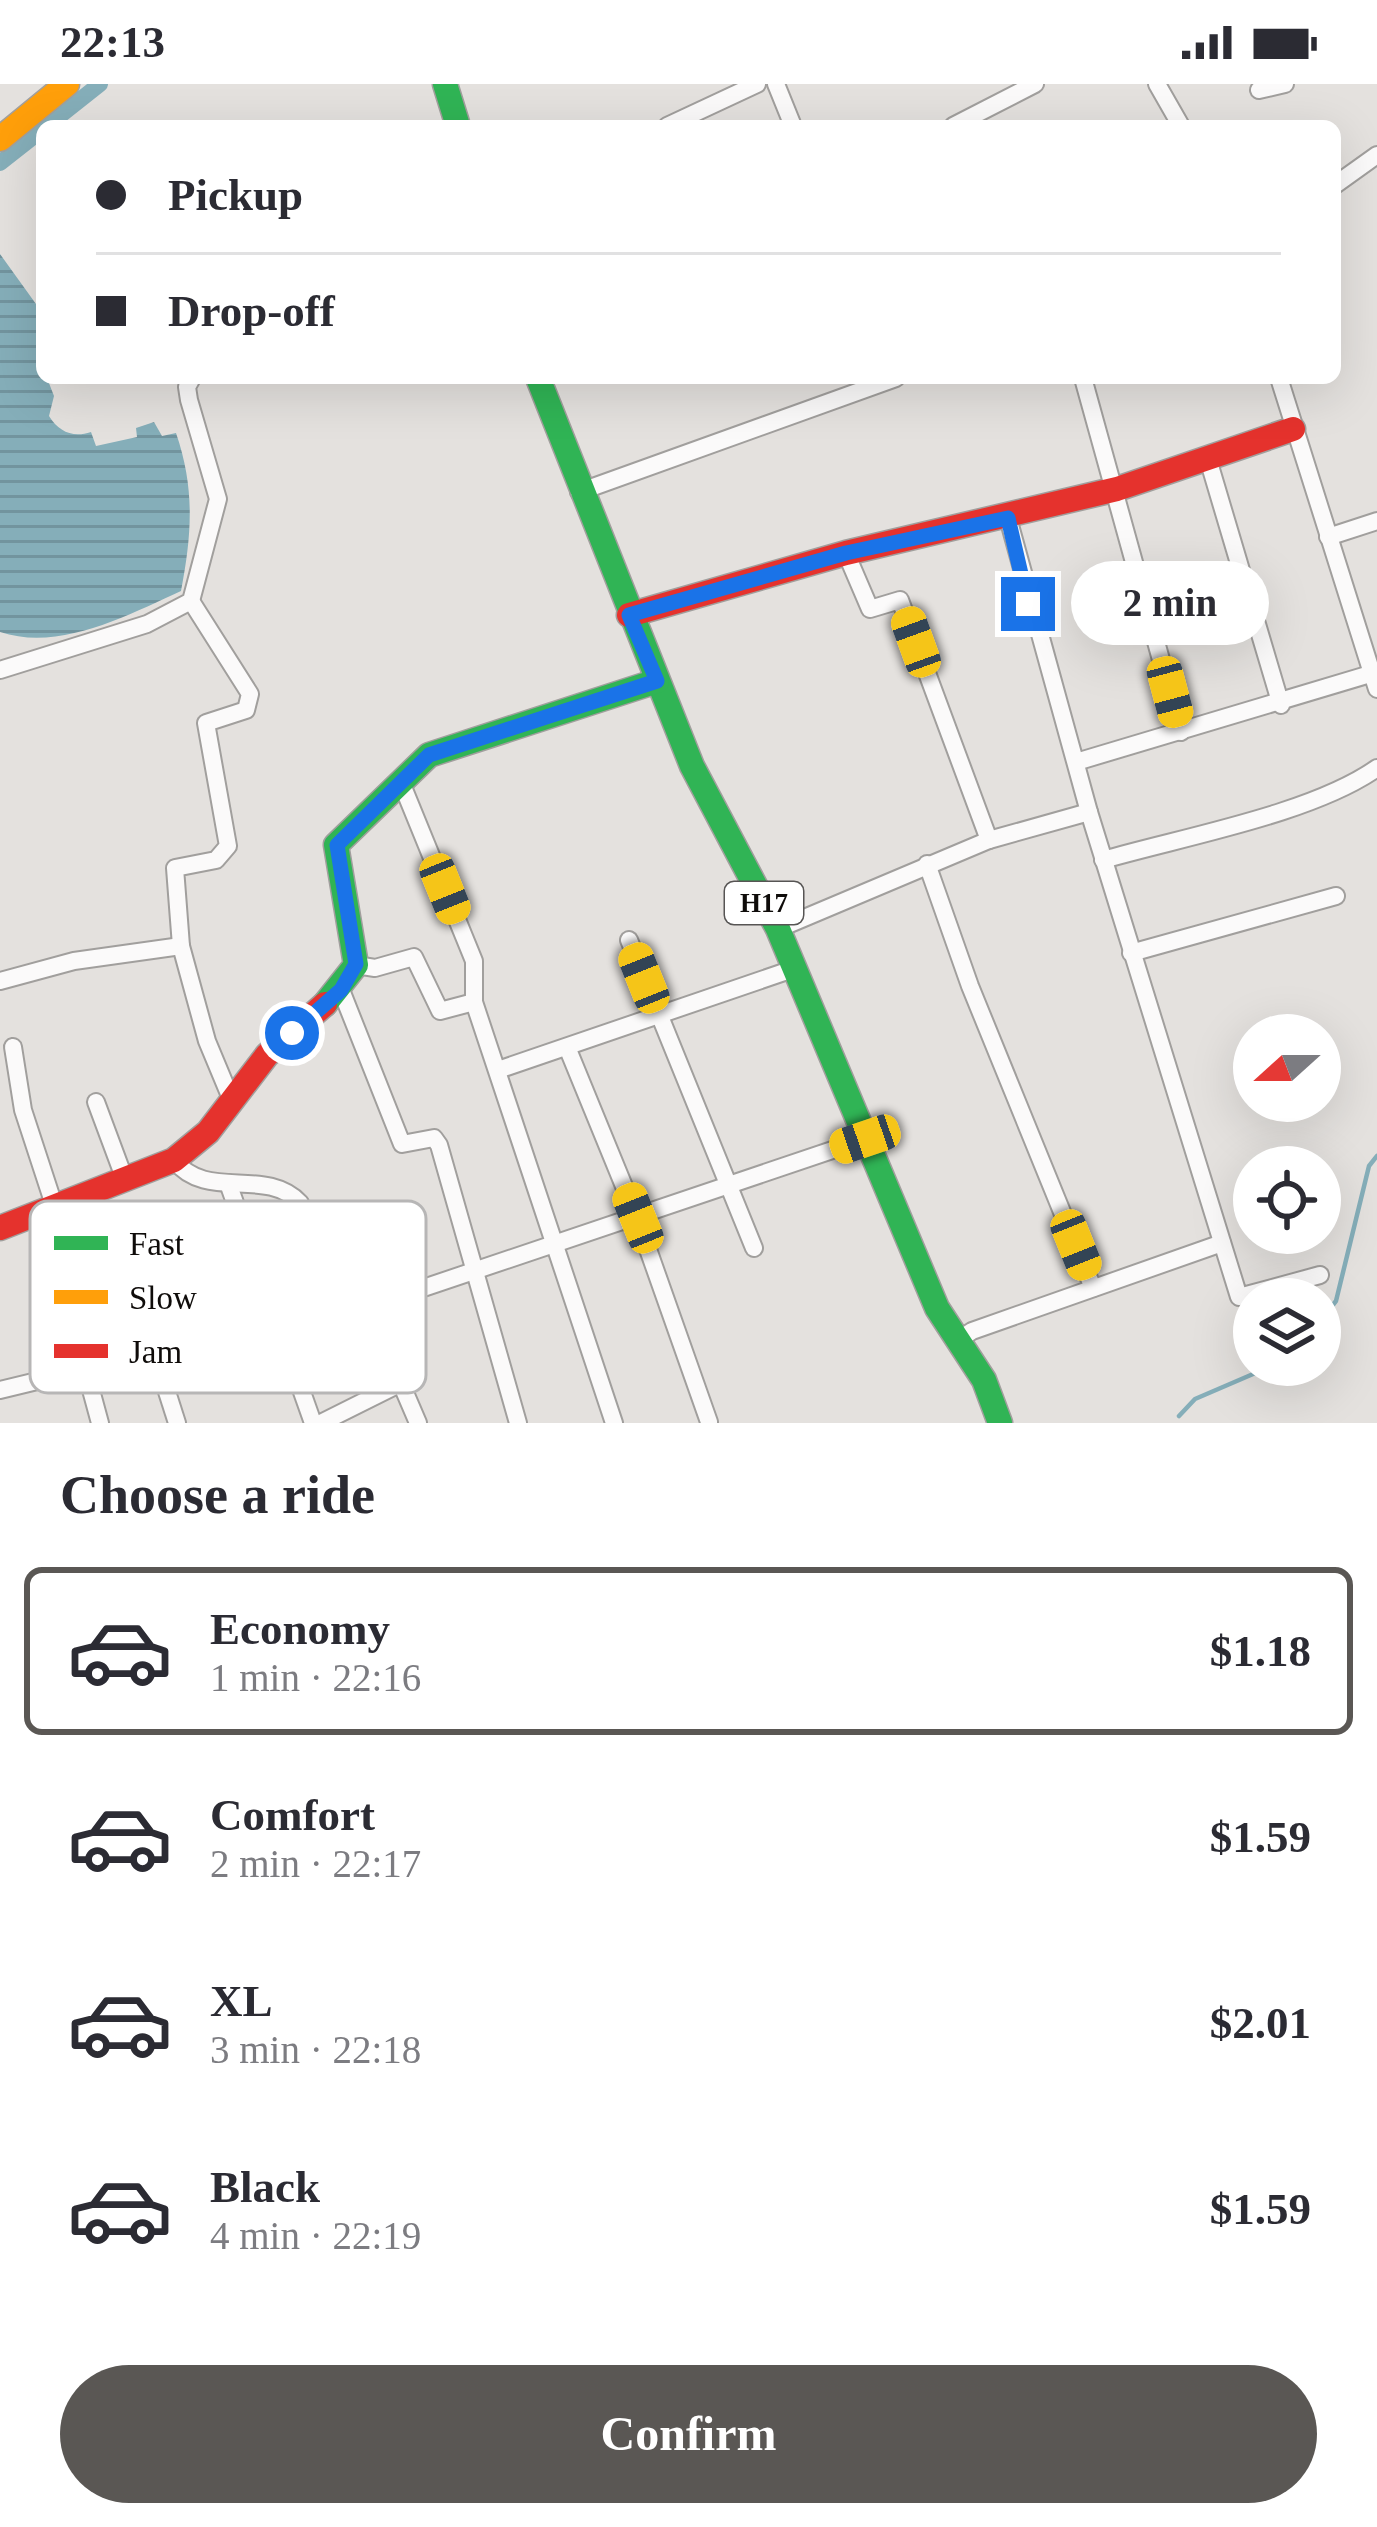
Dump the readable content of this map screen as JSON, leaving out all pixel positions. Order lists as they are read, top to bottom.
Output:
{
  "streets": {
    "street": ["H17"]
  },
  "legend": ["Fast", "Slow", "Jam"],
  "north": "left",
  "page": {
    "status": "22:13",
    "banner": ["Pickup", "Drop-off"],
    "bubble": "2 min",
    "heading": "Choose a ride",
    "list": [
      {
        "name": "Economy",
        "note": "1 min · 22:16",
        "value": "$1.18"
      },
      {
        "name": "Comfort",
        "note": "2 min · 22:17",
        "value": "$1.59"
      },
      {
        "name": "XL",
        "note": "3 min · 22:18",
        "value": "$2.01"
      },
      {
        "name": "Black",
        "note": "4 min · 22:19",
        "value": "$1.59"
      }
    ],
    "buttons": "Confirm"
  }
}
